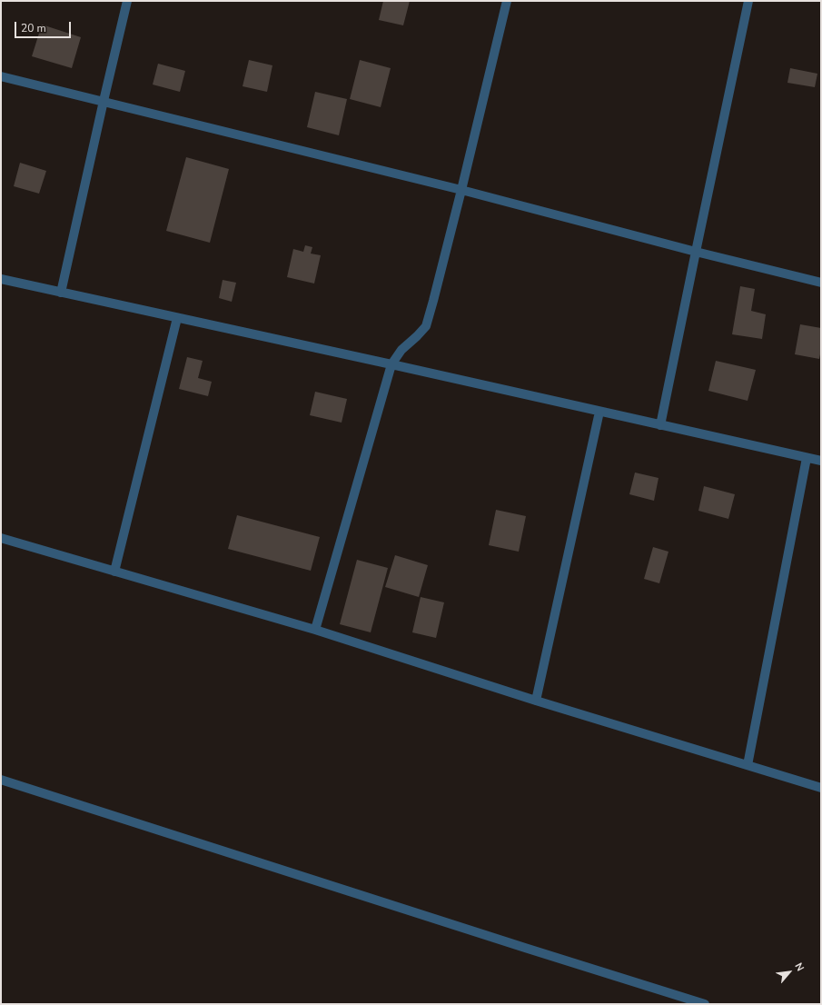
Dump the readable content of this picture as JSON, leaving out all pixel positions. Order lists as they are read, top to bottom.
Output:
{
  "scale_bar": "20 m",
  "north": "top right"
}
